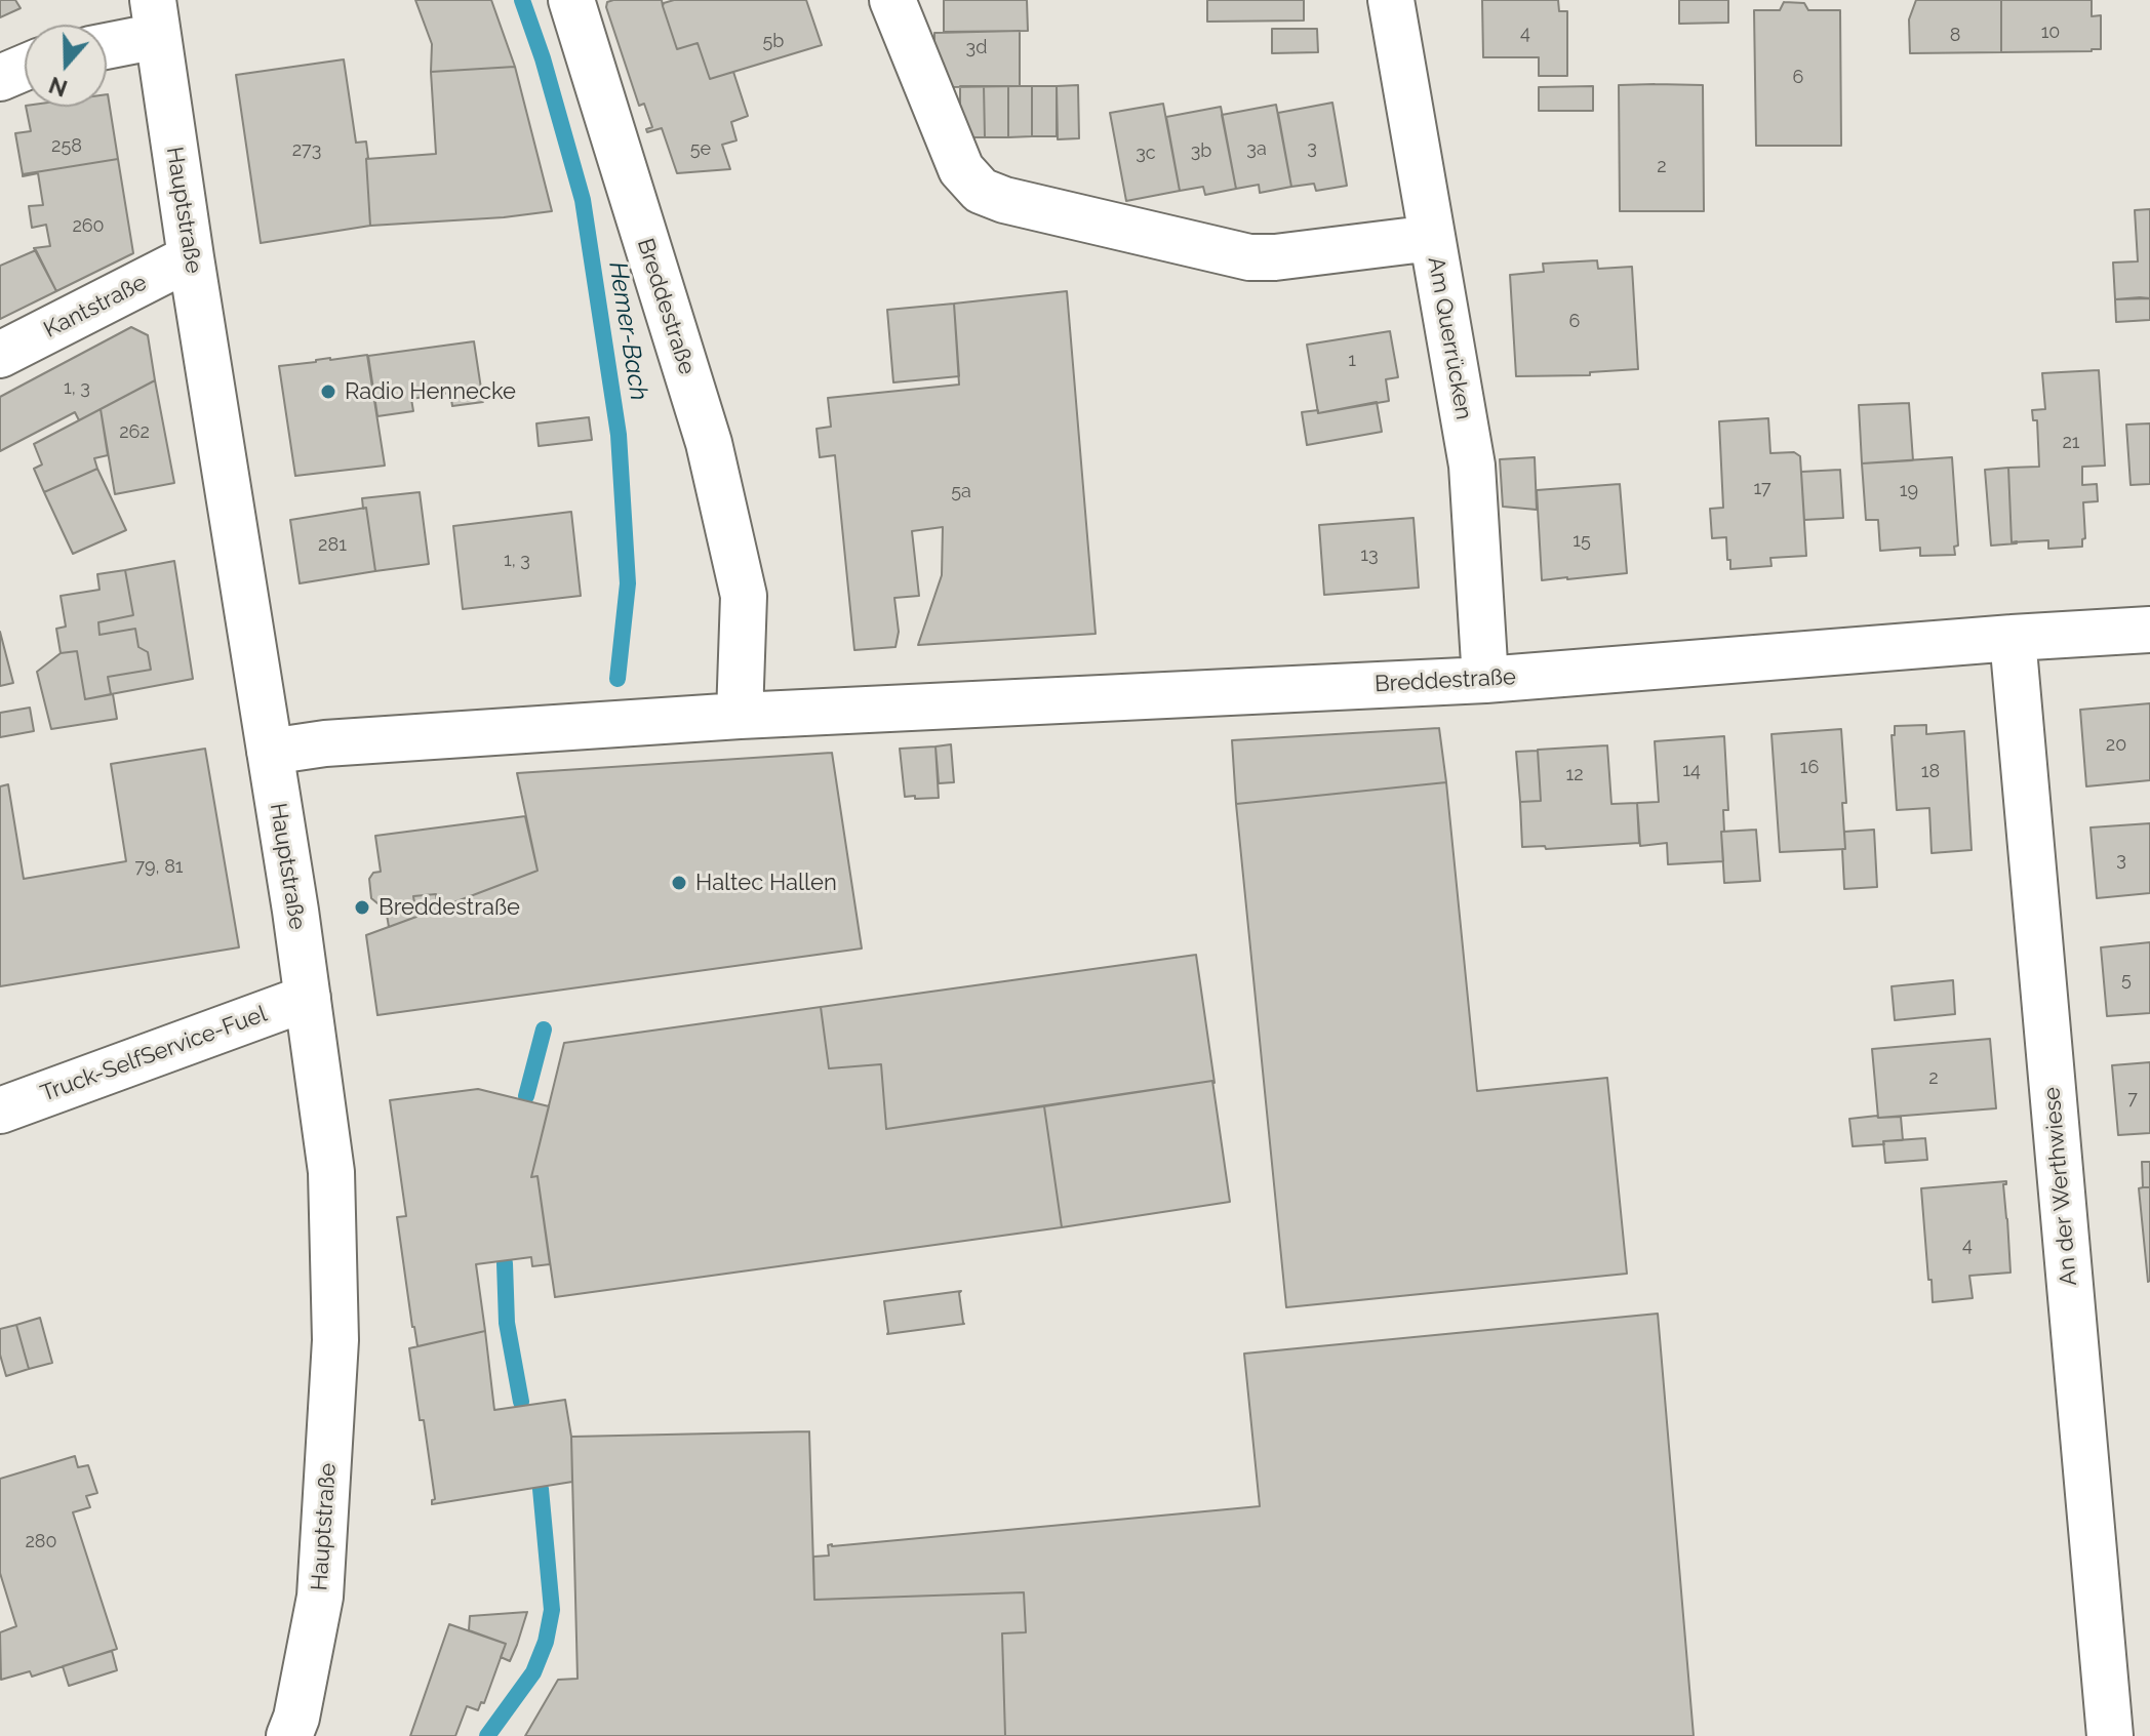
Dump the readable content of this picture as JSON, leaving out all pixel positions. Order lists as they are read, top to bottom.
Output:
{
  "streets": {
    "street": [
      "Hauptstraße",
      "Kantstraße",
      "Breddestraße",
      "Am Querrücken",
      "Truck-SelfService-Fuel",
      "An der Werthwiese"
    ]
  },
  "crossings": [
    ["Hauptstraße", "Kantstraße"],
    ["Hauptstraße", "Breddestraße"],
    ["Hauptstraße", "Truck-SelfService-Fuel"],
    ["Breddestraße", "Am Querrücken"],
    ["Breddestraße", "An der Werthwiese"]
  ],
  "water": ["Hemer-Bach"],
  "places": ["Radio Hennecke", "Haltec Hallen", "Breddestraße"],
  "house_numbers": [
    "10",
    "4",
    "8",
    "5b",
    "3d",
    "6",
    "258",
    "3",
    "5e",
    "3a",
    "273",
    "3b",
    "3c",
    "2",
    "260",
    "6",
    "1",
    "1, 3",
    "262",
    "21",
    "17",
    "19",
    "5a",
    "15",
    "281",
    "13",
    "1, 3",
    "20",
    "16",
    "14",
    "18",
    "12",
    "3",
    "79, 81",
    "5",
    "2",
    "7",
    "4",
    "280"
  ],
  "north": "bottom"
}
